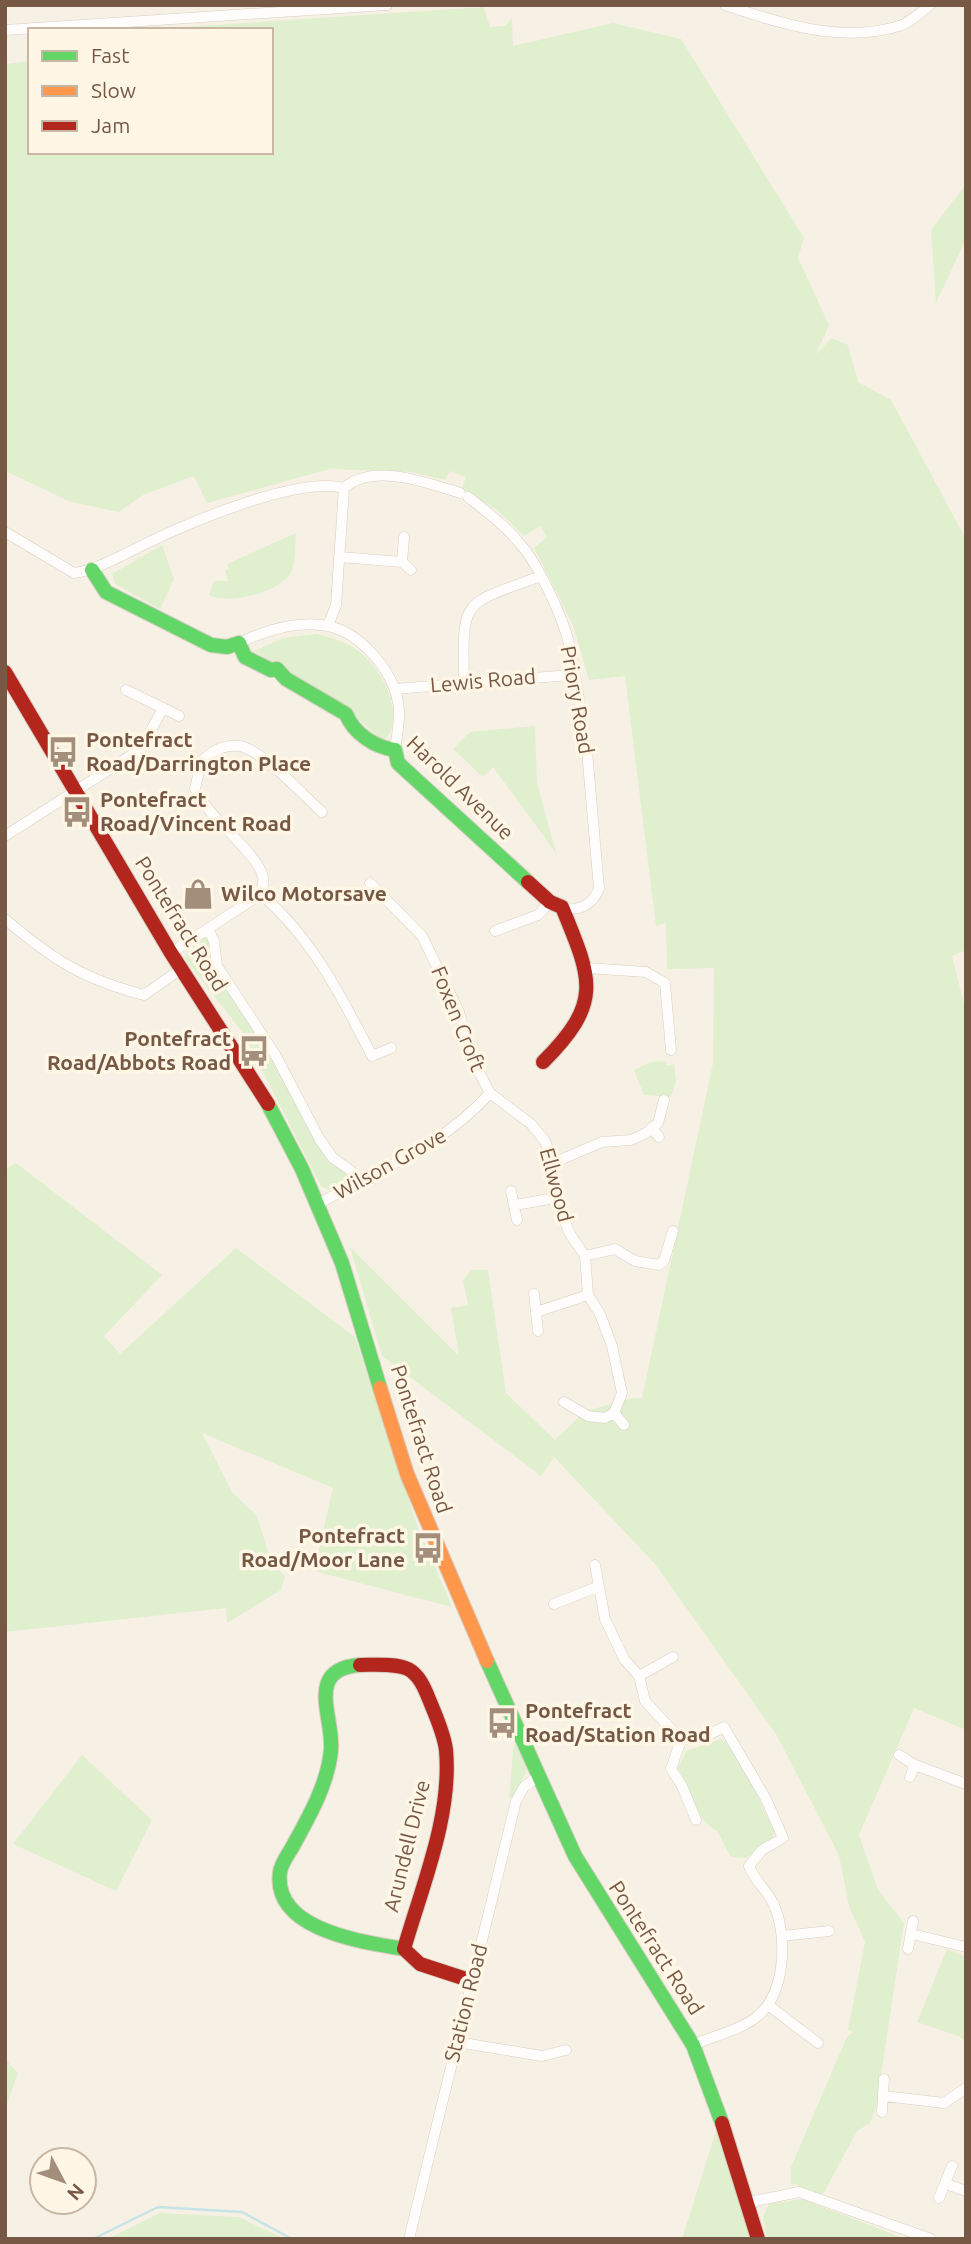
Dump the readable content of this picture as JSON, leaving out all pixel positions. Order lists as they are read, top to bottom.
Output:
{
  "streets": {
    "main road": ["Harold Avenue", "Pontefract Road", "Arundell Drive"],
    "street": [
      "Lewis Road",
      "Priory Road",
      "Foxen Croft",
      "Wilson Grove",
      "Ellwood",
      "Station Road"
    ]
  },
  "crossings": [
    ["Lewis Road", "Priory Road"],
    ["Priory Road", "Harold Avenue"],
    ["Pontefract Road", "Wilson Grove"],
    ["Pontefract Road", "Station Road"],
    ["Foxen Croft", "Wilson Grove"],
    ["Foxen Croft", "Ellwood"],
    ["Wilson Grove", "Ellwood"],
    ["Arundell Drive", "Station Road"]
  ],
  "places": {
    "bus stop": [
      "Pontefract Road/Darrington Place",
      "Pontefract Road/Vincent Road",
      "Pontefract Road/Abbots Road",
      "Pontefract Road/Moor Lane",
      "Pontefract Road/Station Road"
    ],
    "shop": ["Wilco Motorsave"]
  },
  "legend": ["Fast", "Slow", "Jam"],
  "north": "bottom right"
}
